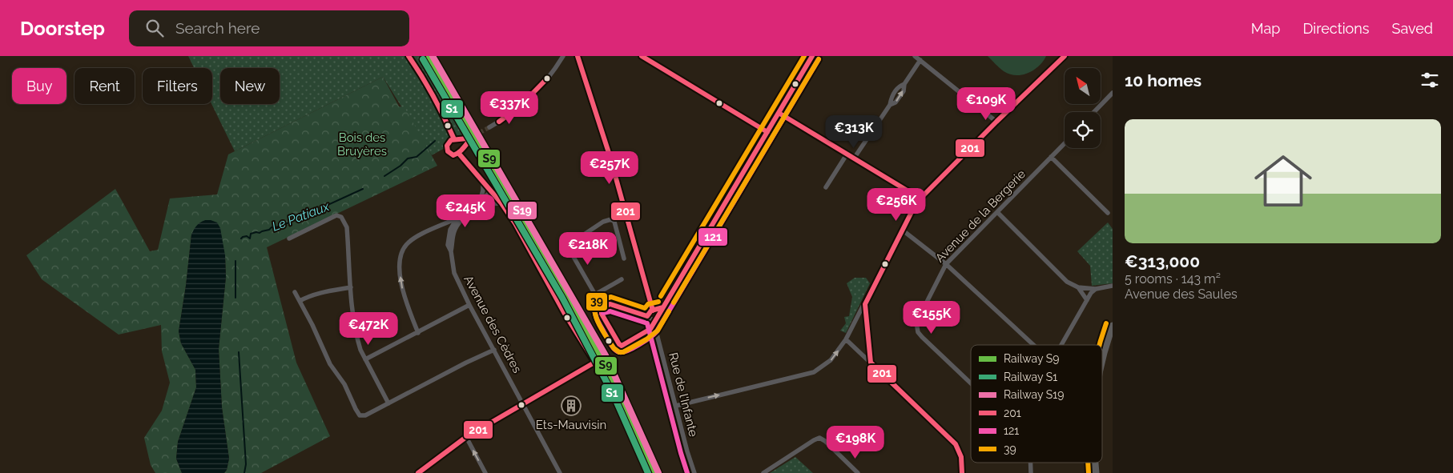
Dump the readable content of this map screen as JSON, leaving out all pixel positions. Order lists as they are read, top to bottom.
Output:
{
  "streets": {
    "street": ["Avenue de la Bergerie", "Avenue des Cèdres", "Rue de l'Infante"]
  },
  "water": ["Le Patiaux"],
  "parks": ["Bois des Bruyères"],
  "places": {
    "building": ["Ets-Mauvisin"]
  },
  "lines": [
    "rail line S9",
    "rail line S19",
    "transit line 201",
    "transit line 39",
    "rail line S1",
    "transit line 121"
  ],
  "legend": [
    "Railway S9",
    "Railway S1",
    "Railway S19",
    "201",
    "121",
    "39"
  ],
  "north": "top left",
  "page": {
    "header": "Doorstep",
    "search": "Search here",
    "nav": ["Map", "Directions", "Saved"],
    "heading": "10 homes",
    "chip": [
      "Buy",
      "Rent",
      "Filters",
      "New"
    ],
    "price": [
      "€109K",
      "€337K",
      "€313K",
      "€257K",
      "€256K",
      "€245K",
      "€218K",
      "€155K",
      "€472K",
      "€198K"
    ],
    "list": [
      {
        "name": "€313,000",
        "note": "5 rooms · 143 m² · Avenue des Saules"
      }
    ]
  }
}
